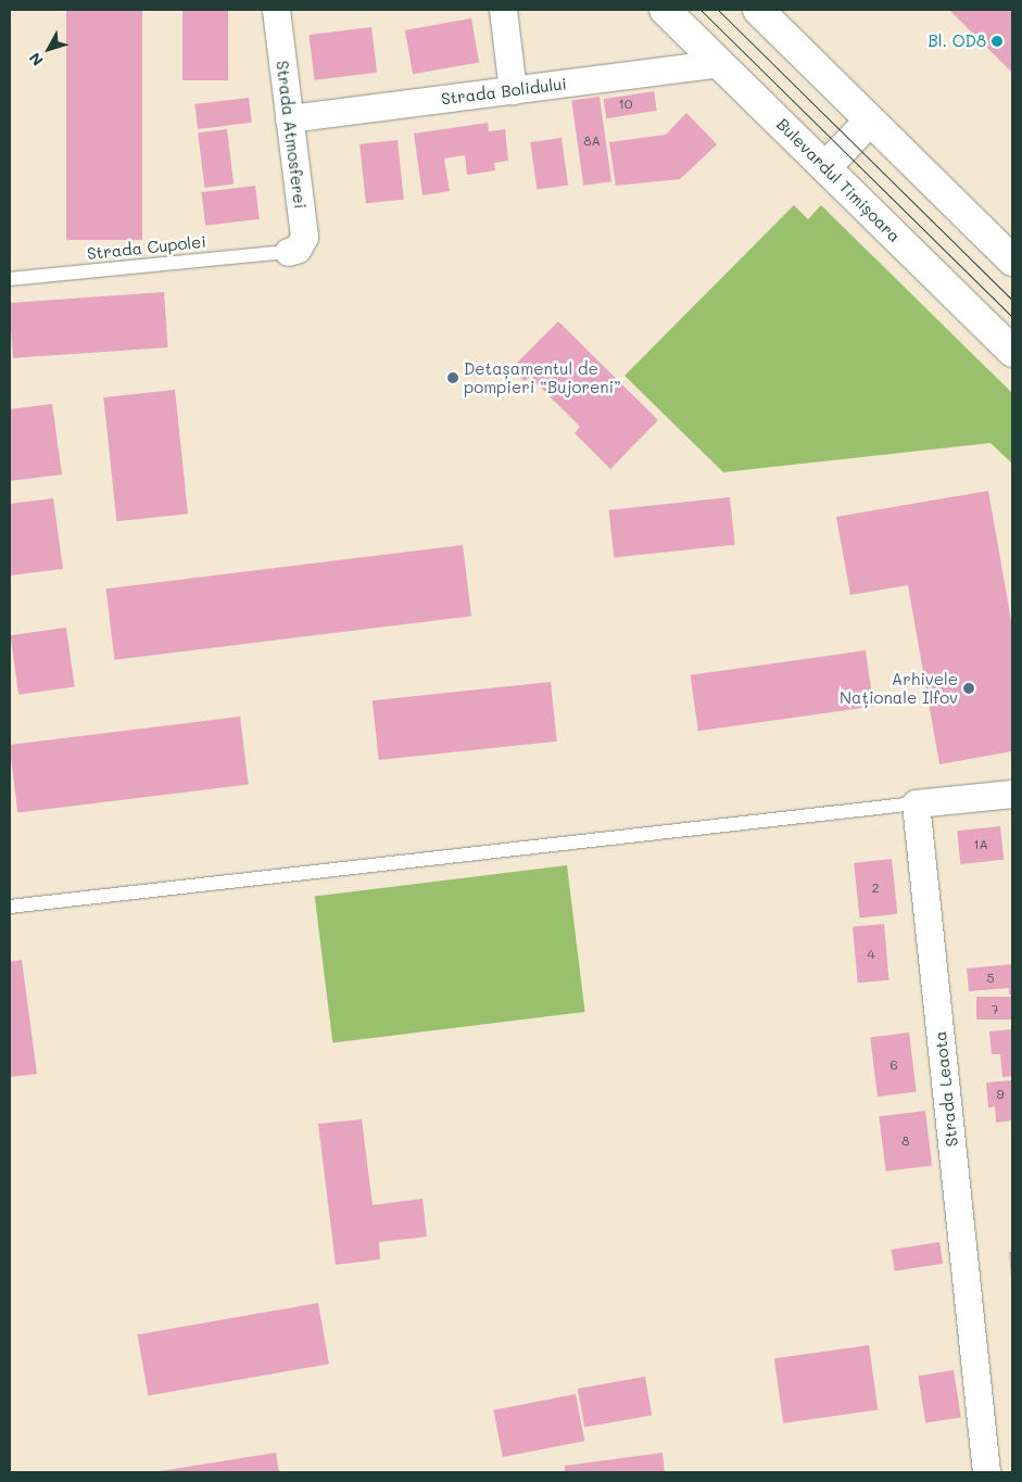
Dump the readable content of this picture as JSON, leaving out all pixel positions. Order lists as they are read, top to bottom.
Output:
{
  "streets": {
    "main road": ["Bulevardul Timișoara"],
    "street": ["Strada Bolidului", "Strada Atmosferei", "Strada Leaota"],
    "lane": ["Strada Cupolei"]
  },
  "crossings": [
    ["Strada Bolidului", "Strada Atmosferei"],
    ["Strada Bolidului", "Bulevardul Timișoara"],
    ["Strada Atmosferei", "Strada Cupolei"]
  ],
  "places": ["Bl. OD8", "Detașamentul de pompieri “Bujoreni”", "Arhivele Naționale Ilfov"],
  "house_numbers": [
    "10",
    "8A",
    "1A",
    "2",
    "4",
    "5",
    "7",
    "6",
    "9",
    "8"
  ],
  "north": "bottom left"
}
